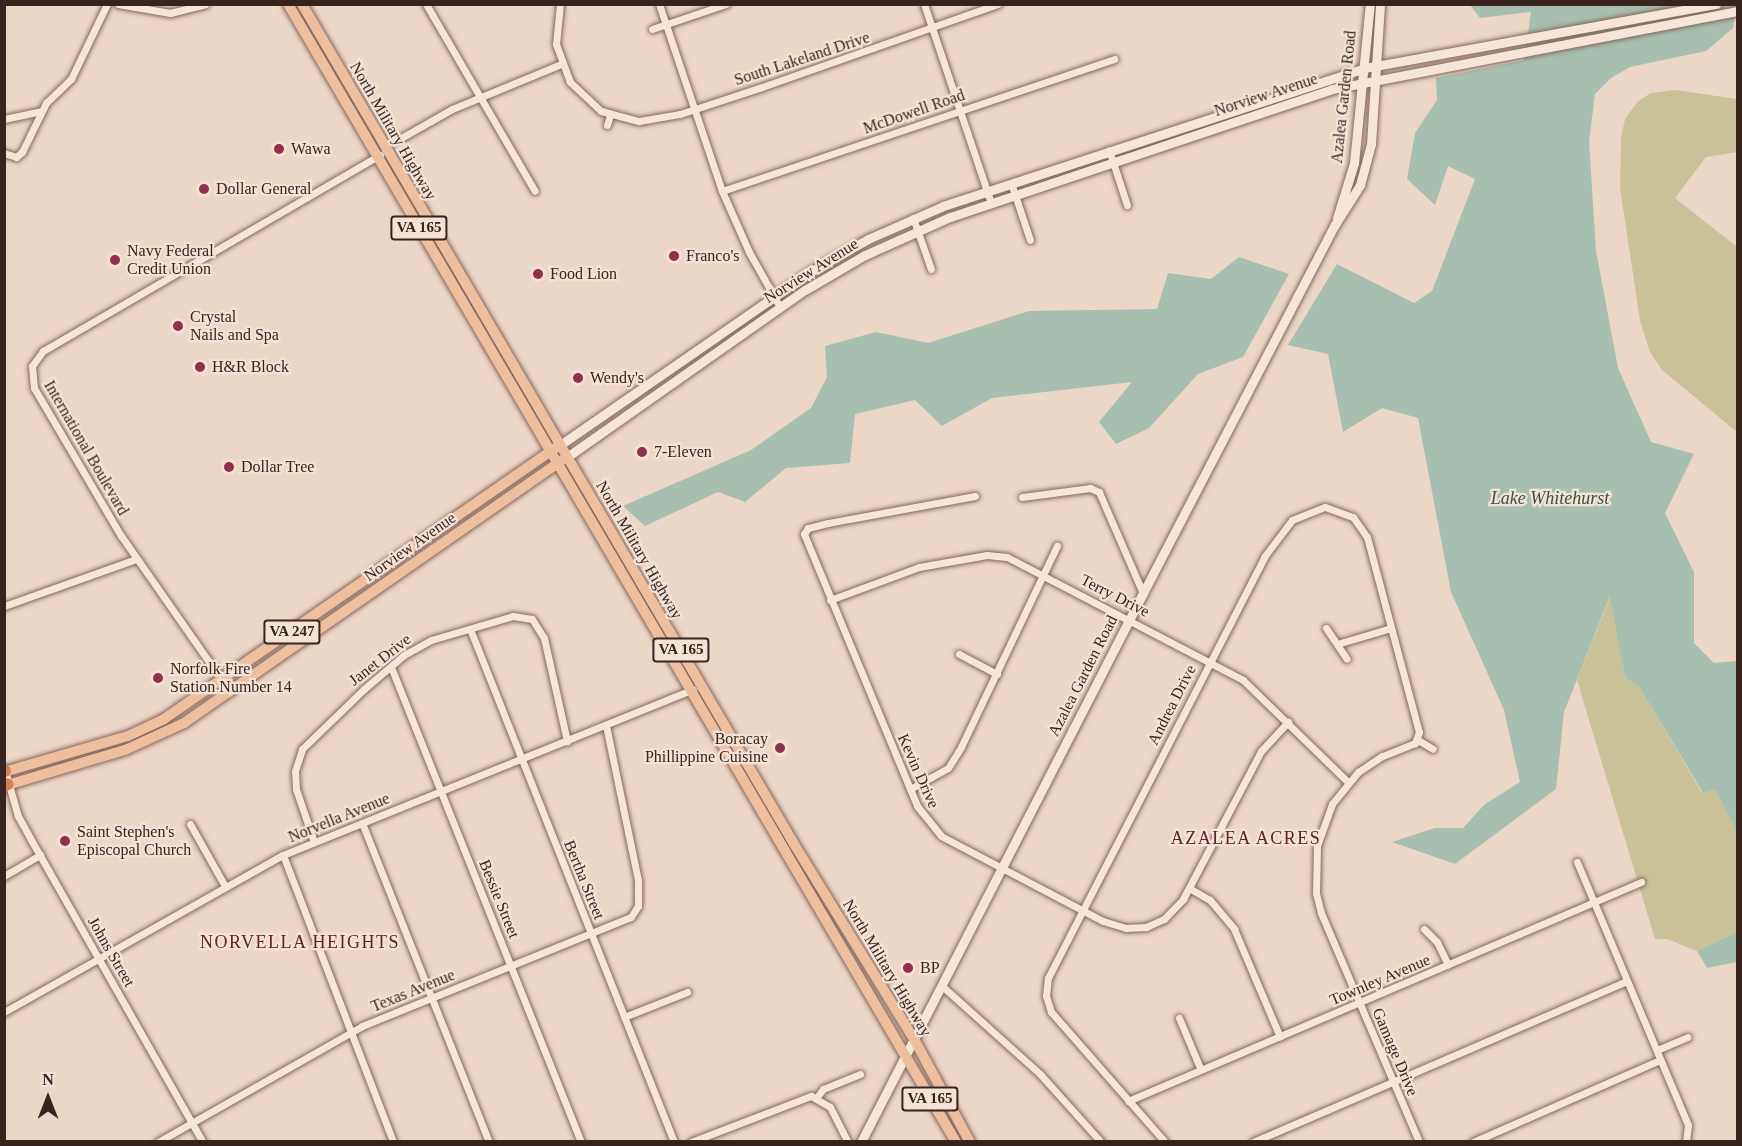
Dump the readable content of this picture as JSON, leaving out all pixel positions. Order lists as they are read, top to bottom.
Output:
{
  "streets": {
    "main road": [
      "Norview Avenue",
      "Azalea Garden Road",
      "North Military Highway",
      "VA 165",
      "VA 247"
    ],
    "street": [
      "South Lakeland Drive",
      "McDowell Road",
      "International Boulevard",
      "Terry Drive",
      "Janet Drive",
      "Andrea Drive",
      "Kevin Drive",
      "Norvella Avenue",
      "Bertha Street",
      "Bessie Street",
      "Johns Street",
      "Townley Avenue",
      "Texas Avenue",
      "Gamage Drive"
    ]
  },
  "crossings": [
    ["Norview Avenue", "Azalea Garden Road"],
    ["Norview Avenue", "North Military Highway"],
    ["Norview Avenue", "Johns Street"],
    ["Azalea Garden Road", "North Military Highway"],
    ["Azalea Garden Road", "Terry Drive"],
    ["Azalea Garden Road", "Kevin Drive"],
    ["North Military Highway", "International Boulevard"],
    ["North Military Highway", "Norvella Avenue"],
    ["Terry Drive", "Andrea Drive"],
    ["Terry Drive", "Kevin Drive"],
    ["Terry Drive", "Gamage Drive"],
    ["Janet Drive", "Norvella Avenue"],
    ["Janet Drive", "Bertha Street"],
    ["Janet Drive", "Bessie Street"],
    ["Andrea Drive", "Kevin Drive"],
    ["Andrea Drive", "Townley Avenue"],
    ["Norvella Avenue", "Bertha Street"],
    ["Norvella Avenue", "Bessie Street"],
    ["Norvella Avenue", "Johns Street"],
    ["Norvella Avenue", "Texas Avenue"],
    ["Bertha Street", "Texas Avenue"],
    ["Bessie Street", "Texas Avenue"],
    ["Johns Street", "Texas Avenue"],
    ["Townley Avenue", "Gamage Drive"]
  ],
  "districts": ["AZALEA ACRES", "NORVELLA HEIGHTS"],
  "water": ["Lake Whitehurst"],
  "places": [
    "Wawa",
    "Dollar General",
    "Franco's",
    "Navy Federal Credit Union",
    "Food Lion",
    "Crystal Nails and Spa",
    "H&R Block",
    "Wendy's",
    "7-Eleven",
    "Dollar Tree",
    "Norfolk Fire Station Number 14",
    "Boracay Phillippine Cuisine",
    "Saint Stephen's Episcopal Church",
    "BP"
  ],
  "north": "top"
}
